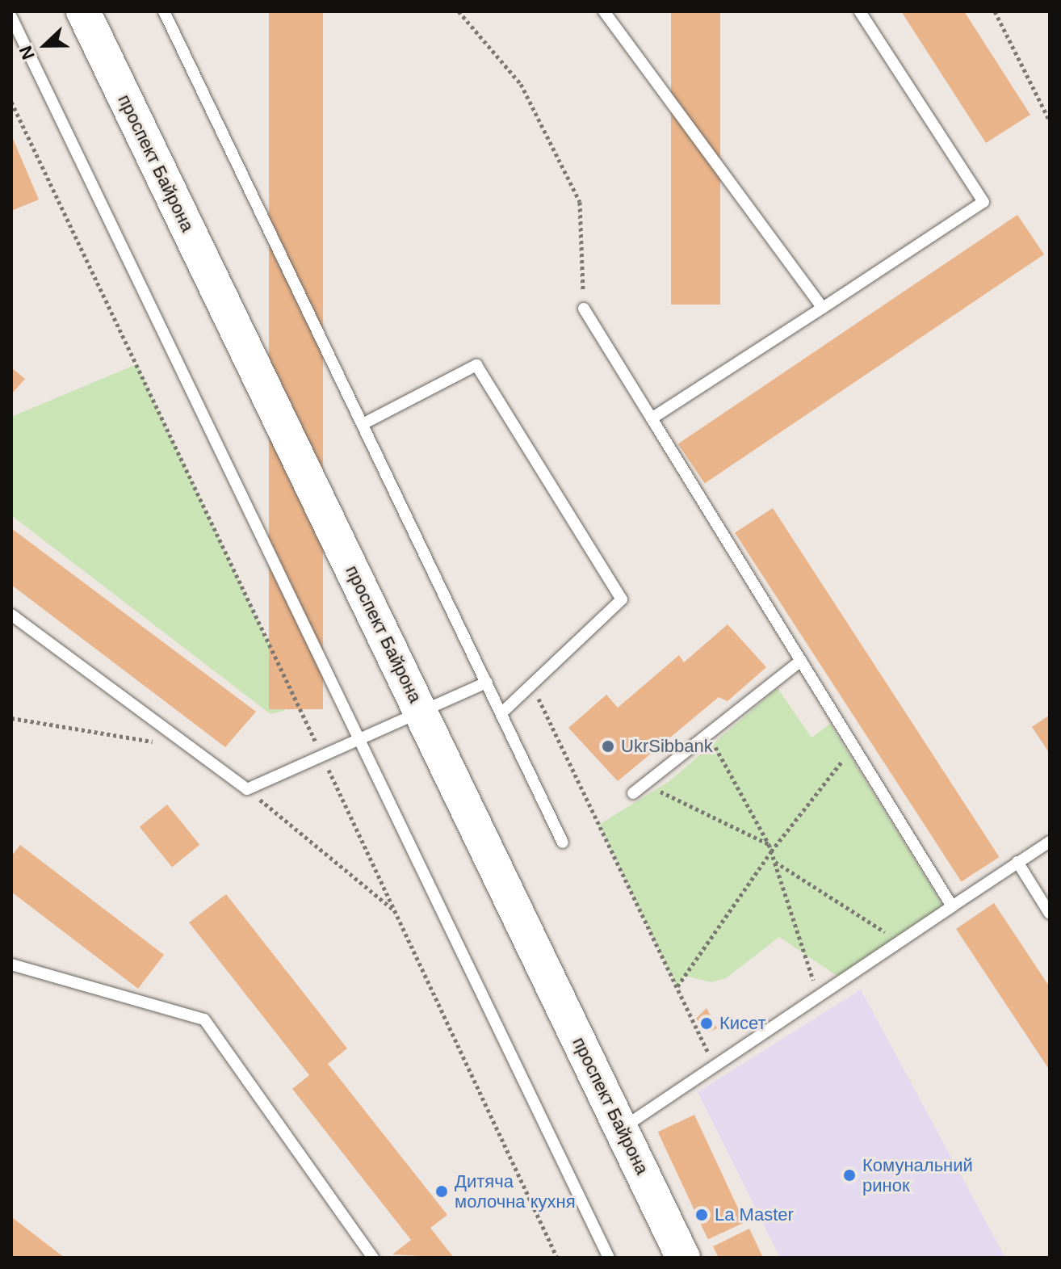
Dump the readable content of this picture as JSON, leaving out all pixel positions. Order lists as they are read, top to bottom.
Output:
{
  "streets": {
    "main road": ["проспект Байрона"]
  },
  "places": [
    "UkrSibbank",
    "Кисет",
    "Комунальний ринок",
    "Дитяча молочна кухня",
    "La Master"
  ],
  "north": "left"
}
